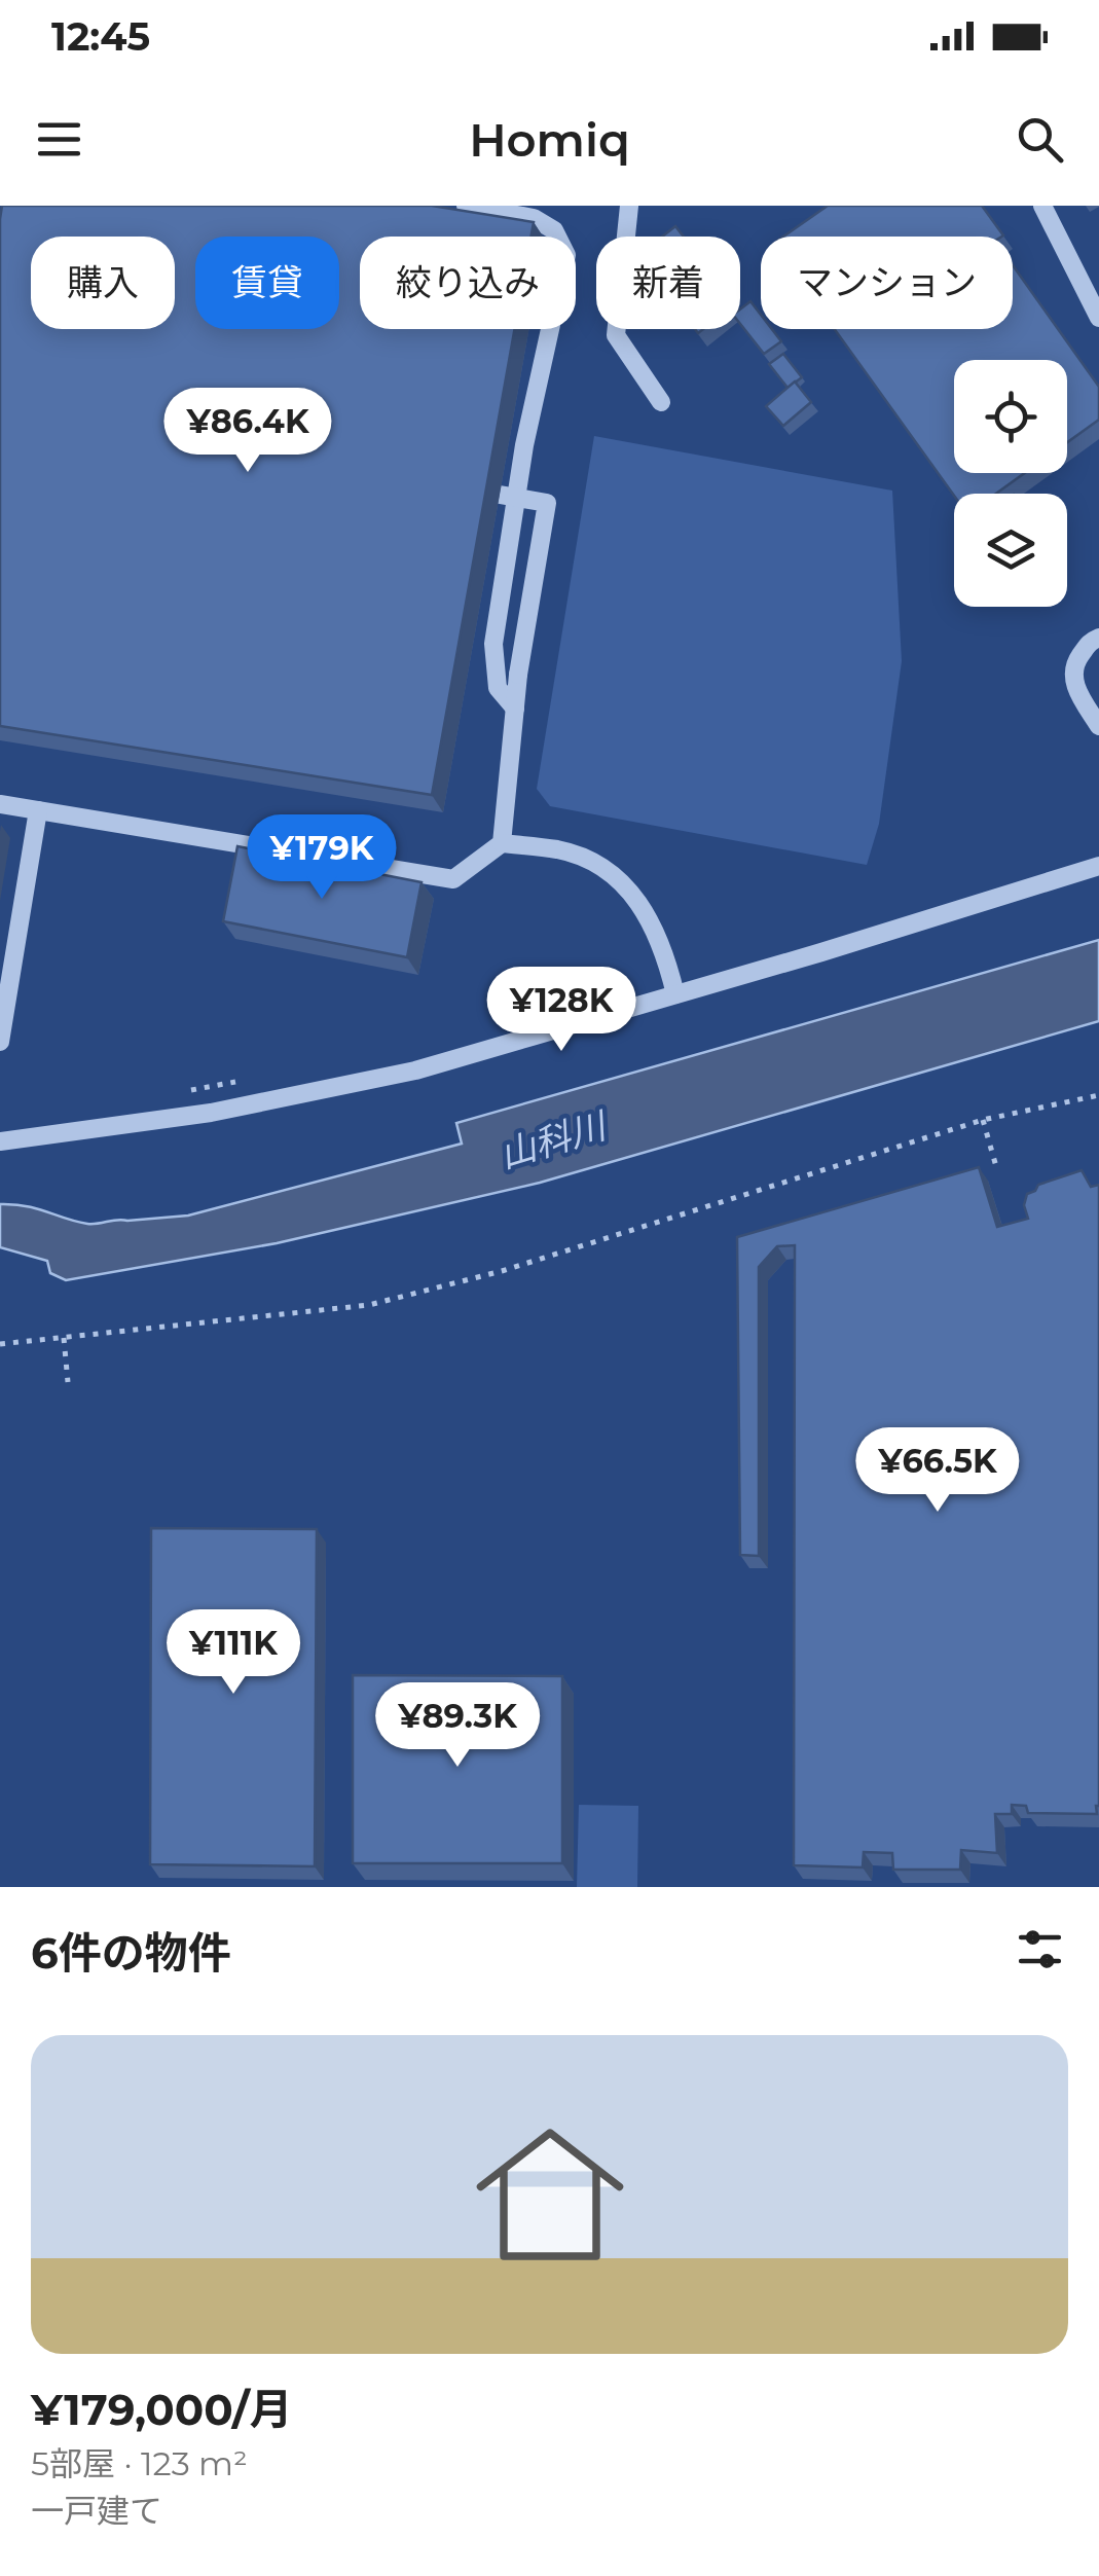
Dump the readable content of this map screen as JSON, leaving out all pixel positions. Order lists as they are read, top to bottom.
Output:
{
  "water": ["山科川"],
  "page": {
    "status": "12:45",
    "header": "Homiq",
    "chip": [
      "購入",
      "賃貸",
      "絞り込み",
      "新着",
      "マンション"
    ],
    "price": [
      "¥86.4K",
      "¥179K",
      "¥128K",
      "¥66.5K",
      "¥111K",
      "¥89.3K"
    ],
    "heading": "6件の物件",
    "list": [
      {
        "name": "¥179,000/月",
        "note": "5部屋 · 123 m² · 一戸建て"
      }
    ]
  }
}
